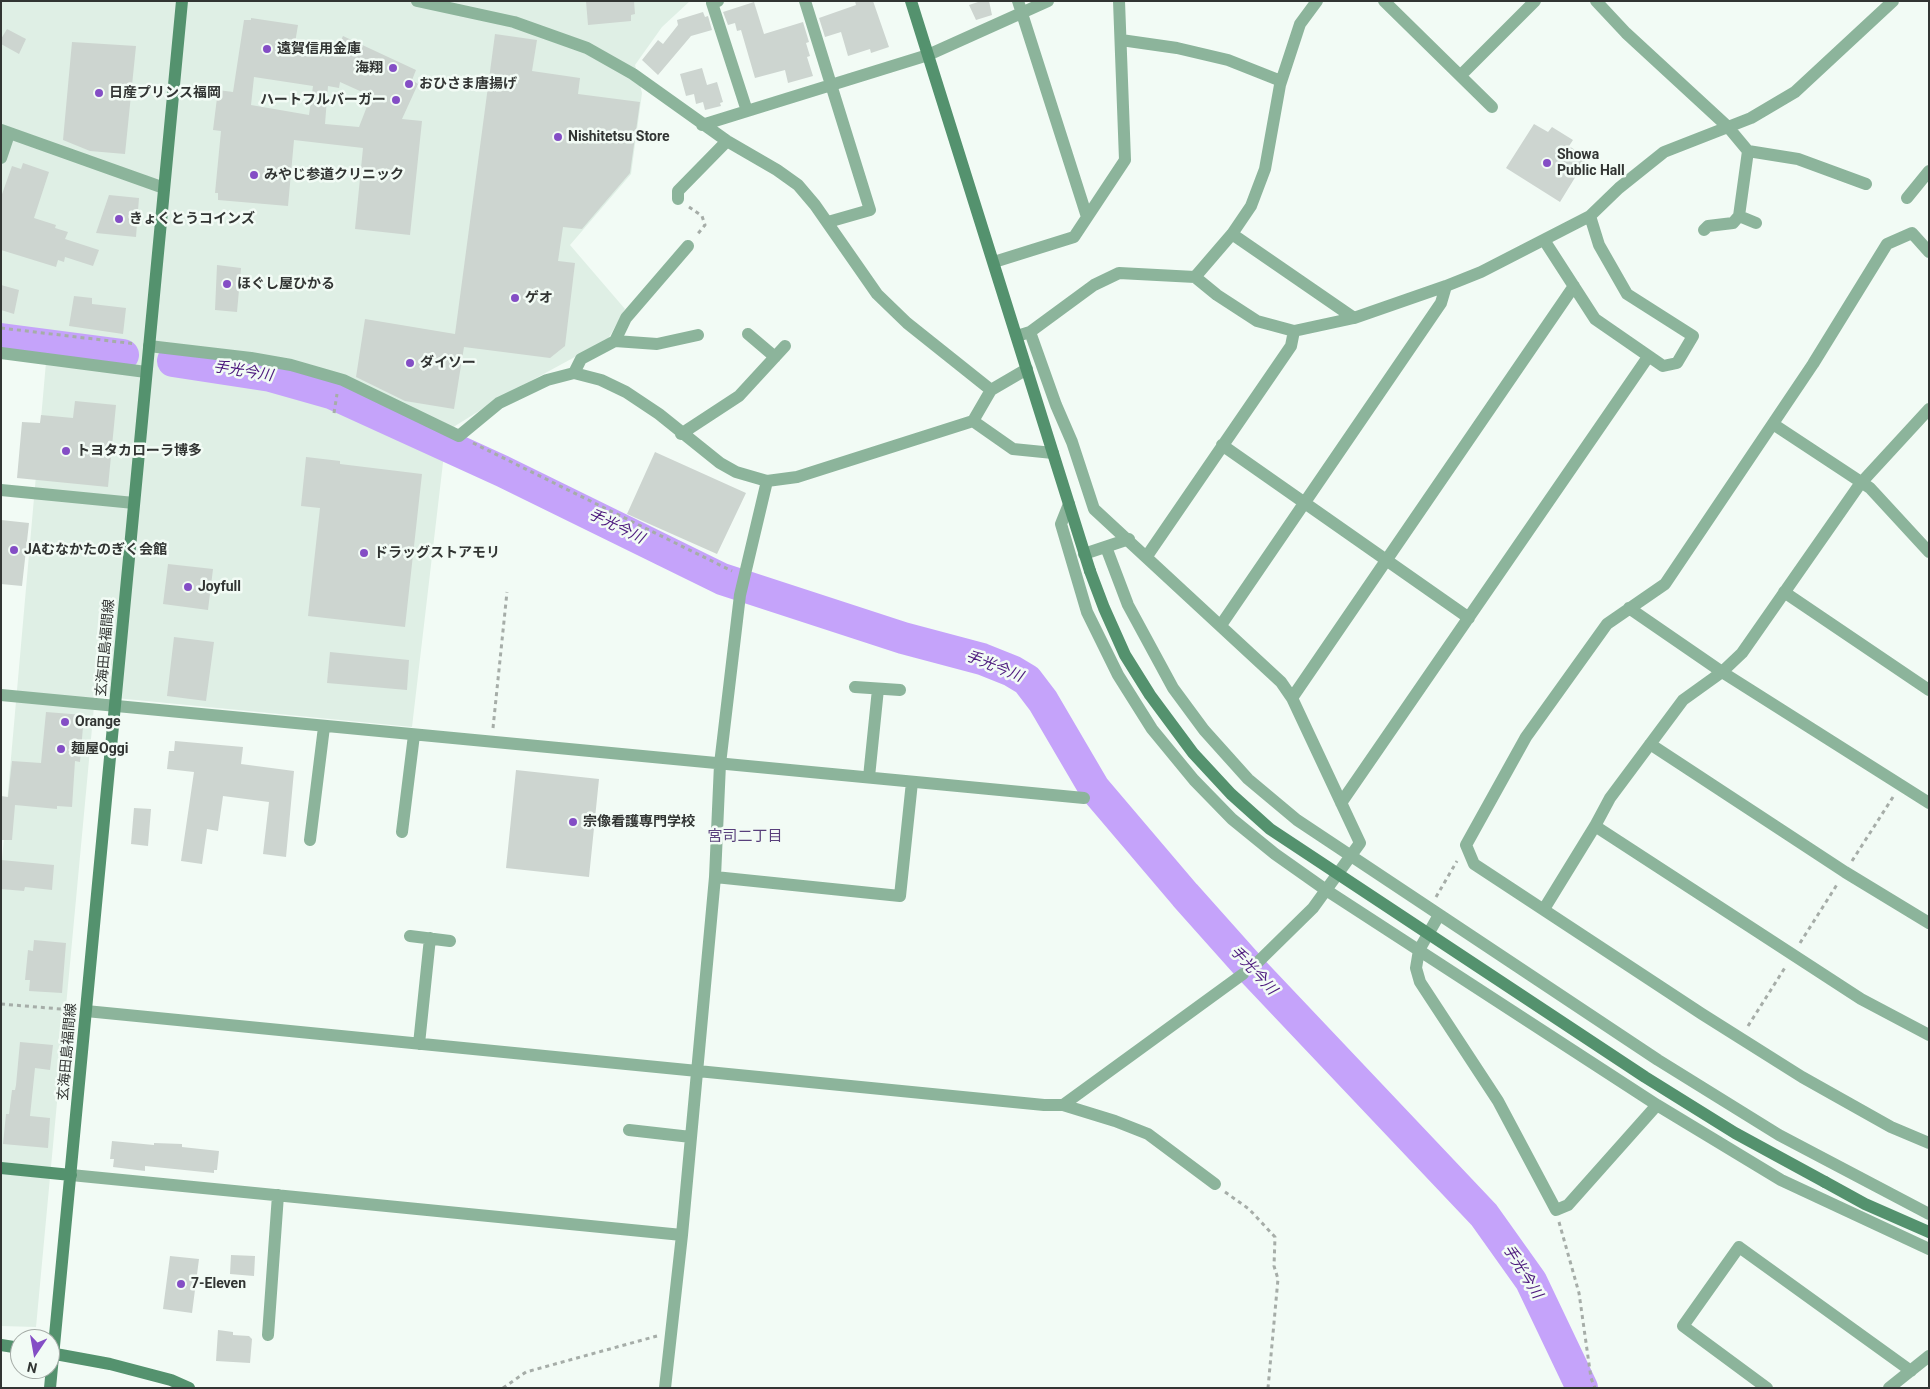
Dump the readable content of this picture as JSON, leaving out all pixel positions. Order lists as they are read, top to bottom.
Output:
{
  "streets": {
    "street": ["玄海田島福間線"]
  },
  "districts": ["宮司二丁目"],
  "water": ["手光今川"],
  "places": [
    "遠賀信用金庫",
    "海翔",
    "おひさま唐揚げ",
    "日産プリンス福岡",
    "ハートフルバーガー",
    "Nishitetsu Store",
    "Showa Public Hall",
    "みやじ参道クリニック",
    "きょくとうコインズ",
    "ほぐし屋ひかる",
    "ゲオ",
    "ダイソー",
    "トヨタカローラ博多",
    "JAむなかたのぎく会館",
    "ドラッグストアモリ",
    "Joyfull",
    "Orange",
    "麺屋Oggi",
    "宗像看護専門学校",
    "7-Eleven"
  ],
  "north": "bottom"
}
